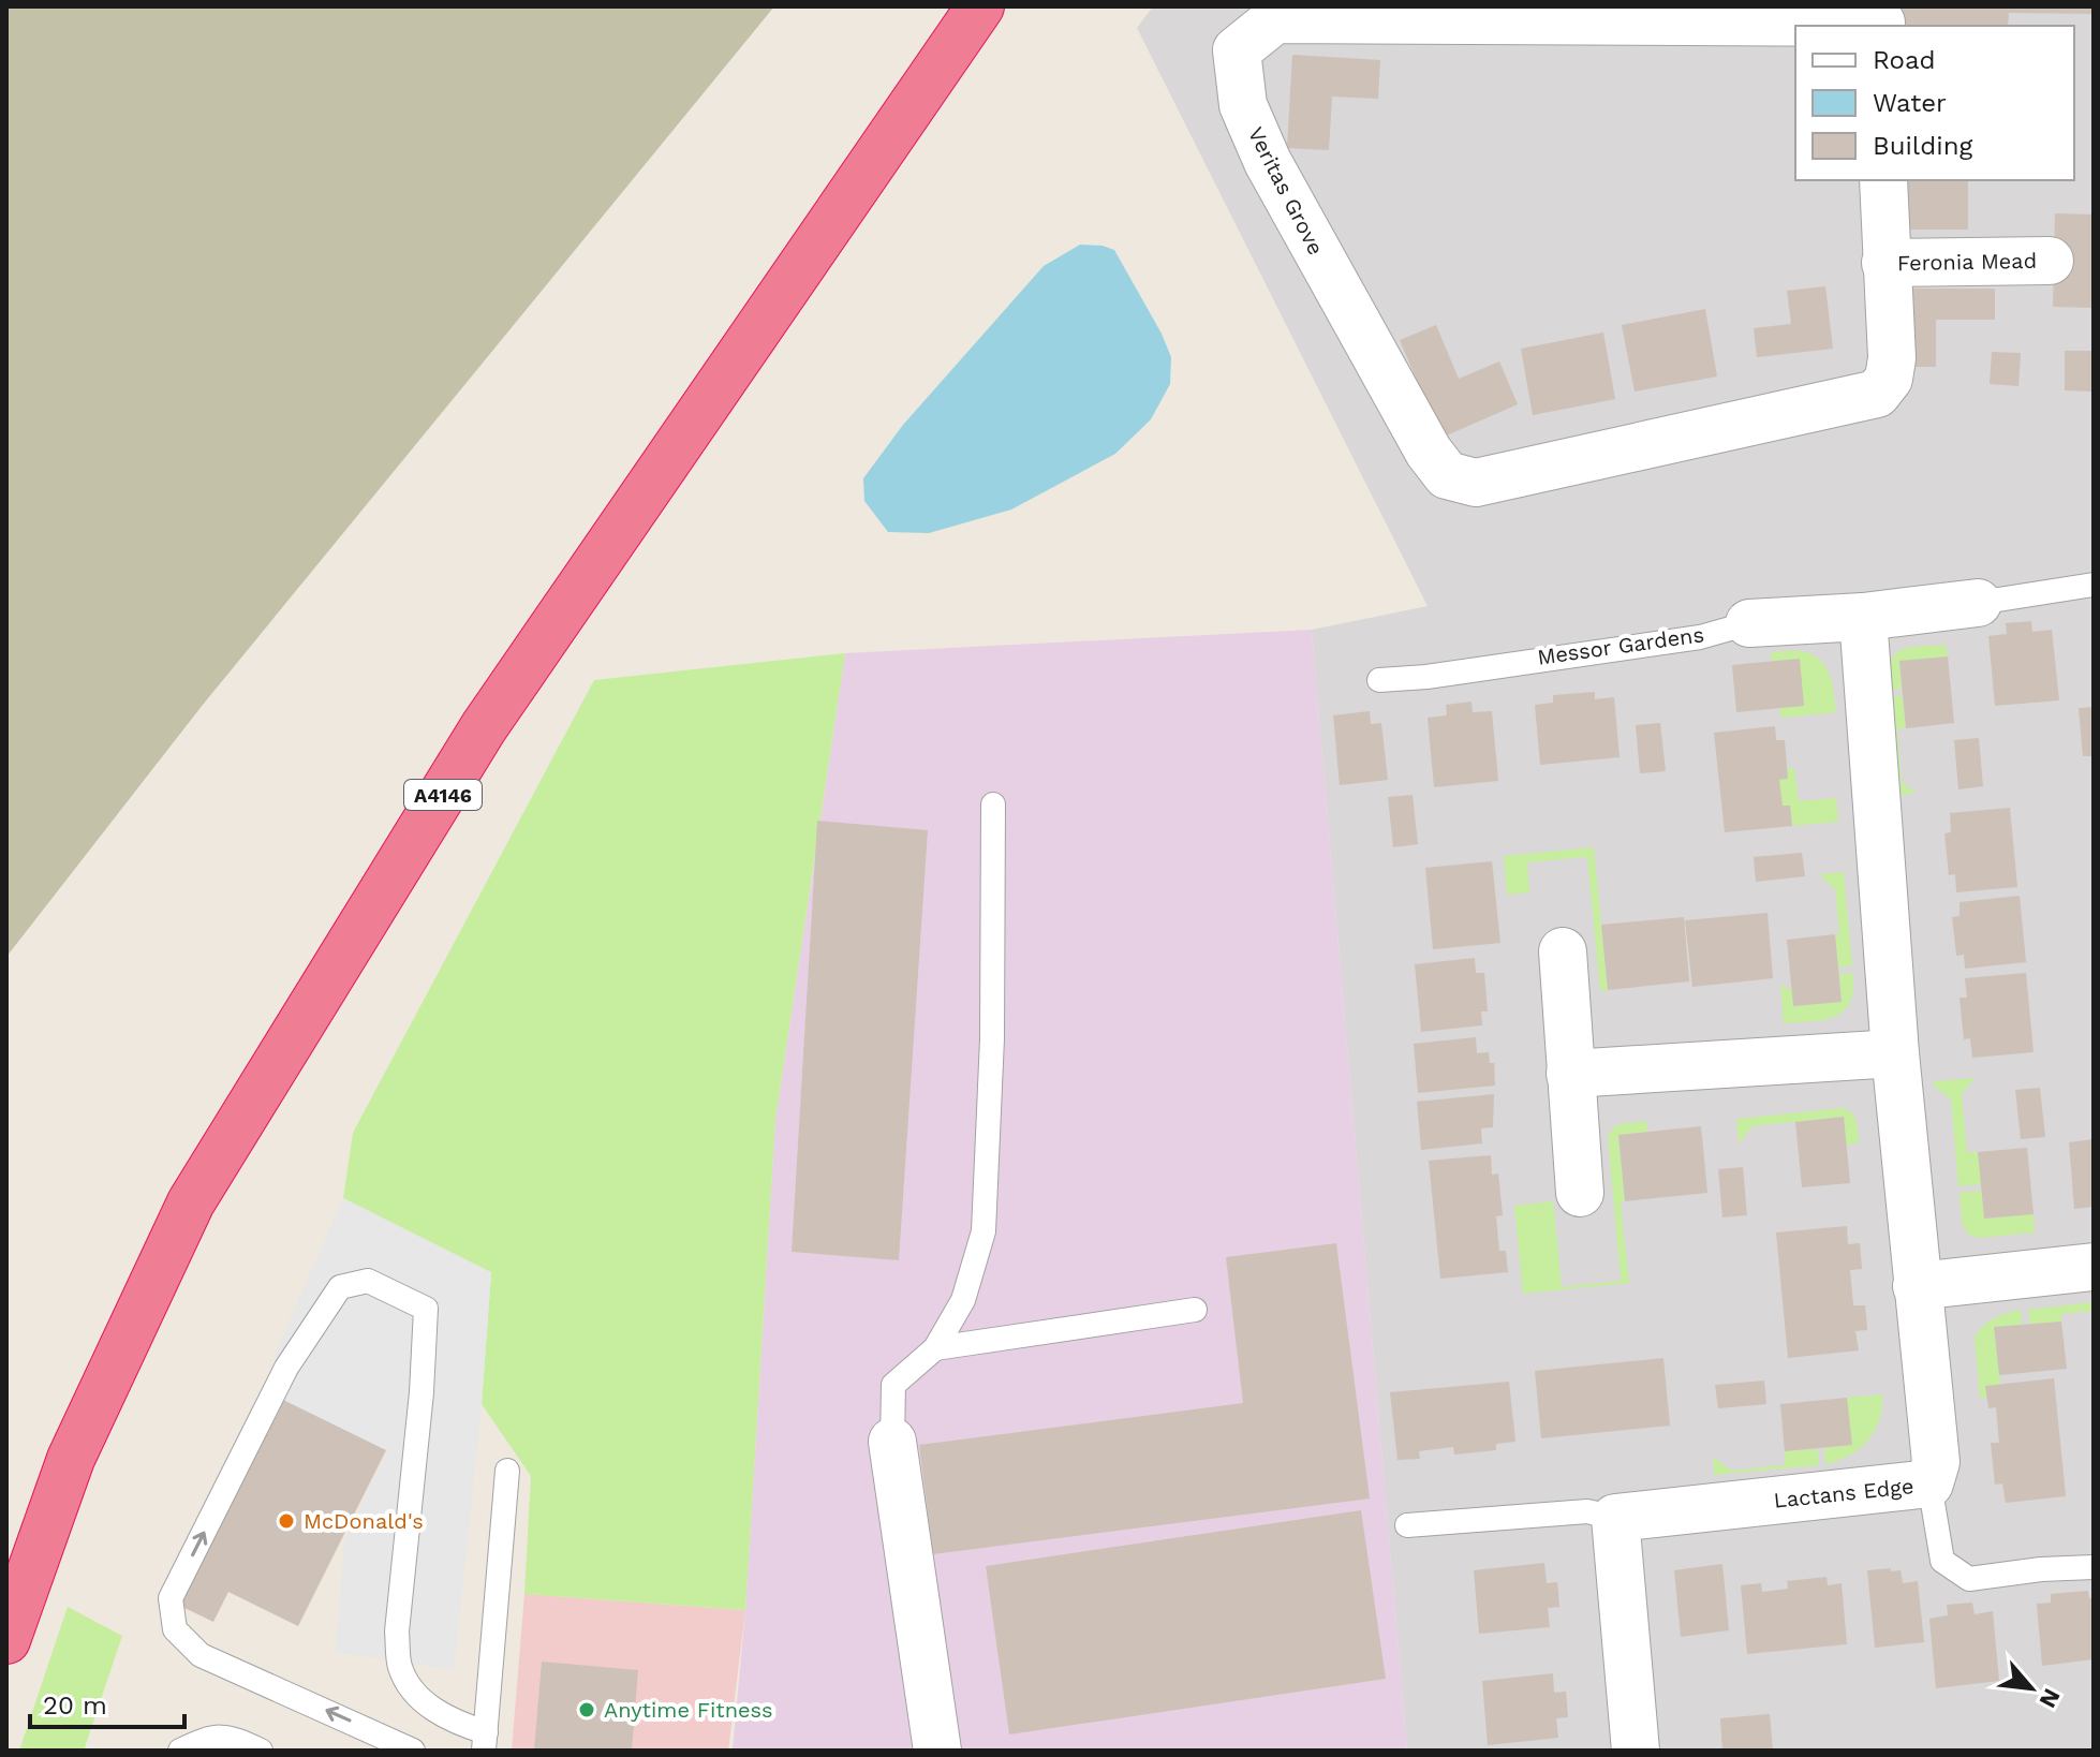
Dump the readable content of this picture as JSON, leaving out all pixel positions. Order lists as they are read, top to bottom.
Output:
{
  "streets": {
    "highway": ["A4146"],
    "street": [
      "Veritas Grove",
      "Feronia Mead",
      "Messor Gardens",
      "Lactans Edge"
    ]
  },
  "crossings": [
    ["Veritas Grove", "Feronia Mead"]
  ],
  "places": ["McDonald's", "Anytime Fitness"],
  "legend": ["Road", "Water", "Building"],
  "scale_bar": "20 m",
  "north": "bottom right"
}
